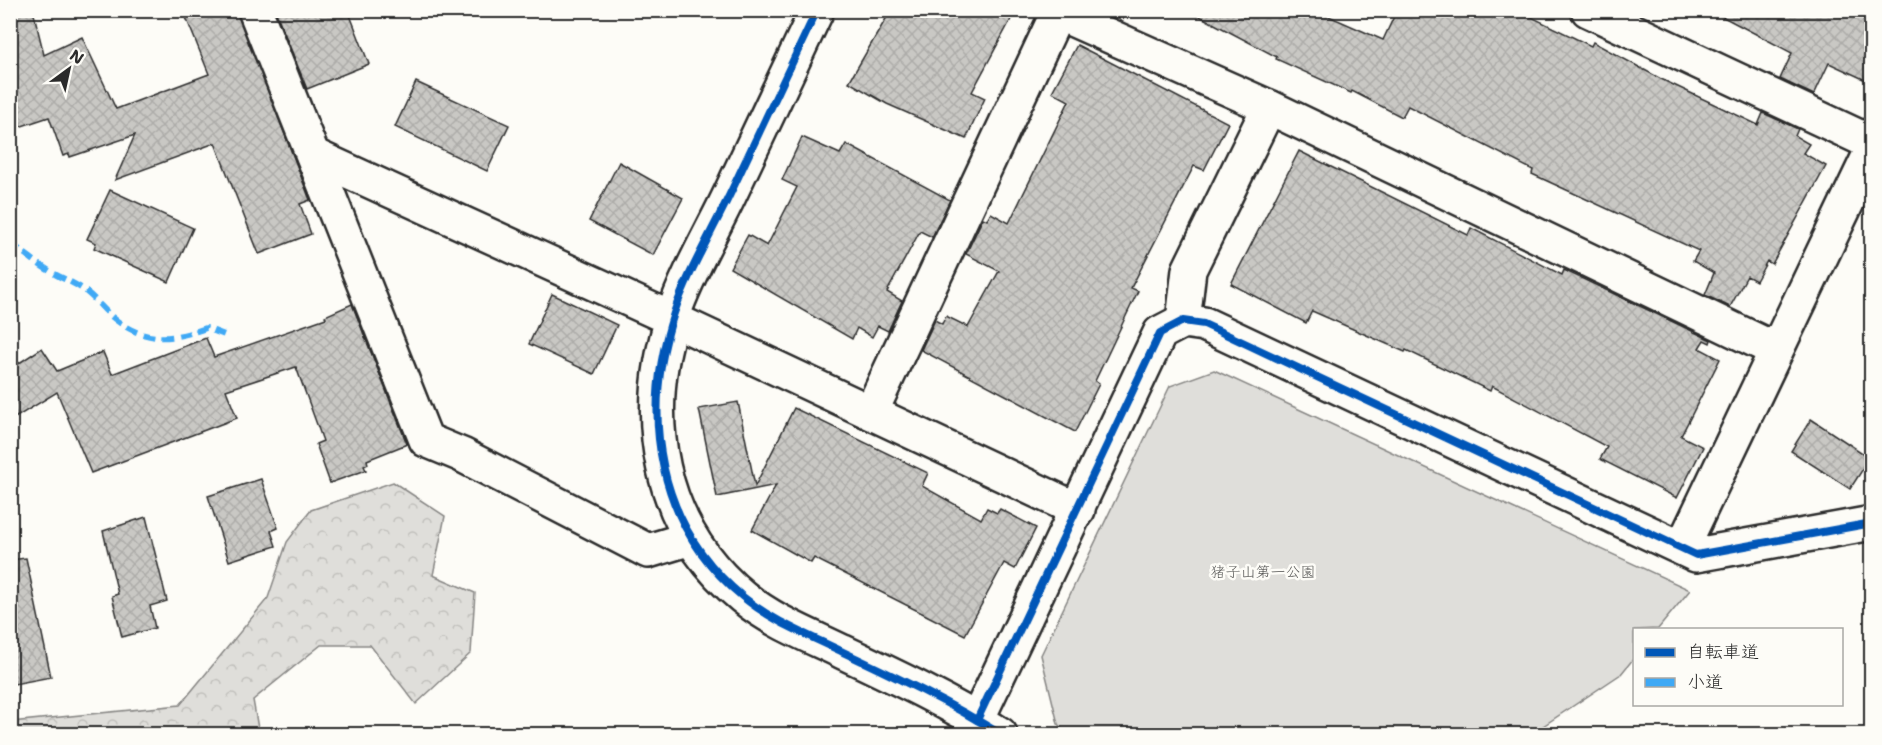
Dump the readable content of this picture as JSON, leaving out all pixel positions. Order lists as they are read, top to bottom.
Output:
{
  "parks": ["猪子山第一公園"],
  "legend": ["自転車道", "小道"],
  "north": "top right"
}
